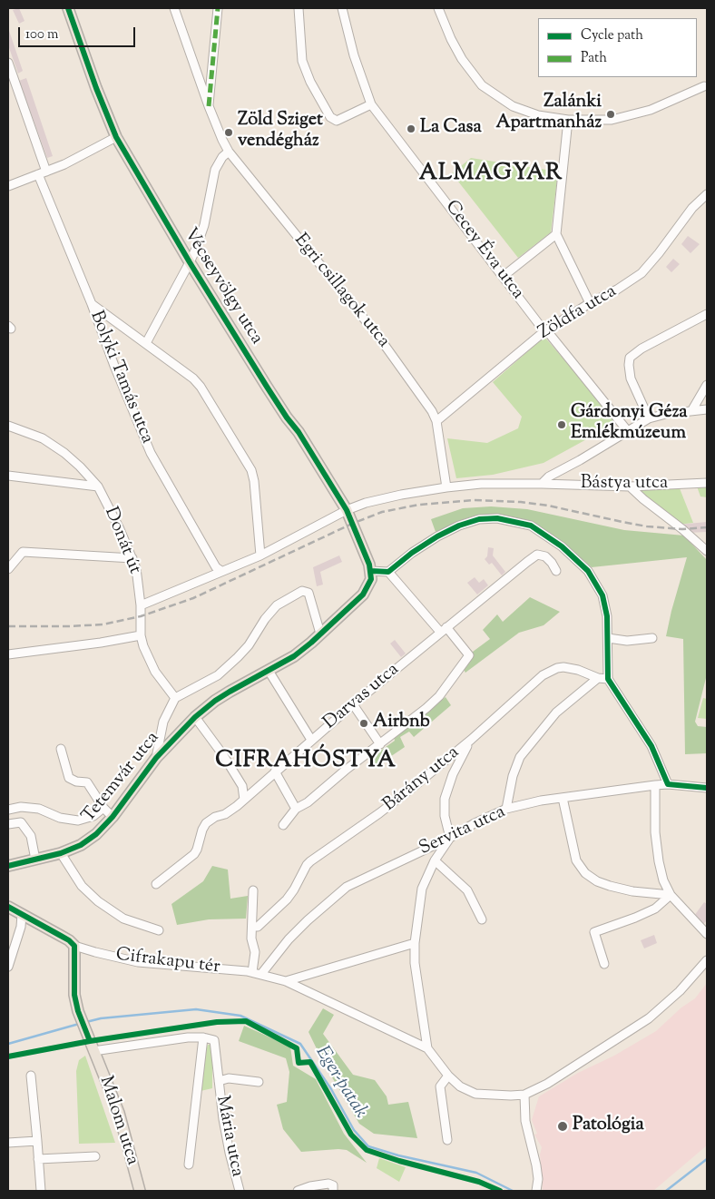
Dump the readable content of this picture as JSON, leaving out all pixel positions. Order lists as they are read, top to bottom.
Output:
{
  "streets": {
    "main road": ["Vécseyvölgy utca", "Tetemvár utca", "Malom utca"],
    "street": [
      "Cecey Éva utca",
      "Egri csillagok utca",
      "Zöldfa utca",
      "Bolyki Tamás utca",
      "Bástya utca",
      "Donát út",
      "Darvas utca",
      "Bárány utca",
      "Servita utca",
      "Cifrakapu tér",
      "Mária utca"
    ]
  },
  "crossings": [
    ["Cecey Éva utca", "Zöldfa utca"],
    ["Vécseyvölgy utca", "Bástya utca"],
    ["Vécseyvölgy utca", "Tetemvár utca"],
    ["Egri csillagok utca", "Zöldfa utca"],
    ["Egri csillagok utca", "Bástya utca"],
    ["Donát út", "Tetemvár utca"],
    ["Servita utca", "Cifrakapu tér"]
  ],
  "districts": ["ALMAGYAR", "CIFRAHÓSTYA"],
  "water": ["Eger-patak"],
  "places": [
    "Zalánki Apartmanház",
    "La Casa",
    "Zöld Sziget vendégház",
    "Gárdonyi Géza Emlékmúzeum",
    "Airbnb",
    "Patológia"
  ],
  "legend": ["Cycle path", "Path"],
  "scale_bar": "100 m"
}
